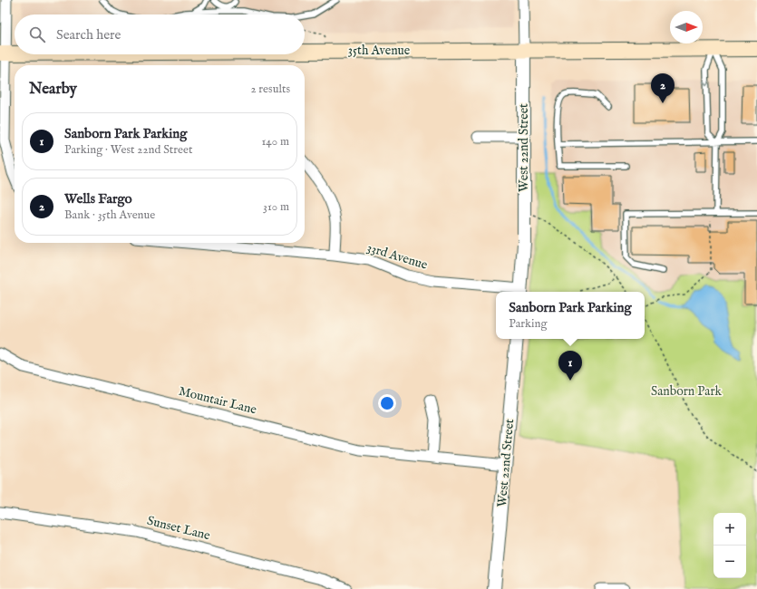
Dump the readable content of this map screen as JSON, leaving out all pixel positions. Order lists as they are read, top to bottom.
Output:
{
  "streets": {
    "main road": ["35th Avenue"],
    "street": [
      "West 22nd Street",
      "33rd Avenue",
      "Mountair Lane",
      "Sunset Lane"
    ]
  },
  "crossings": [
    ["35th Avenue", "West 22nd Street"],
    ["West 22nd Street", "33rd Avenue"],
    ["West 22nd Street", "Mountair Lane"]
  ],
  "parks": ["Sanborn Park"],
  "north": "right",
  "page": {
    "search": "Search here",
    "heading": ["Nearby", "2 results"],
    "pins": ["2", "1"],
    "list": [
      {
        "mark": "1",
        "name": "Sanborn Park Parking",
        "note": "Parking · West 22nd Street",
        "value": "140 m"
      },
      {
        "mark": "2",
        "name": "Wells Fargo",
        "note": "Bank · 35th Avenue",
        "value": "310 m"
      }
    ],
    "popup": ["Sanborn Park Parking", "Parking"],
    "map_buttons": ["+", "−"]
  }
}
